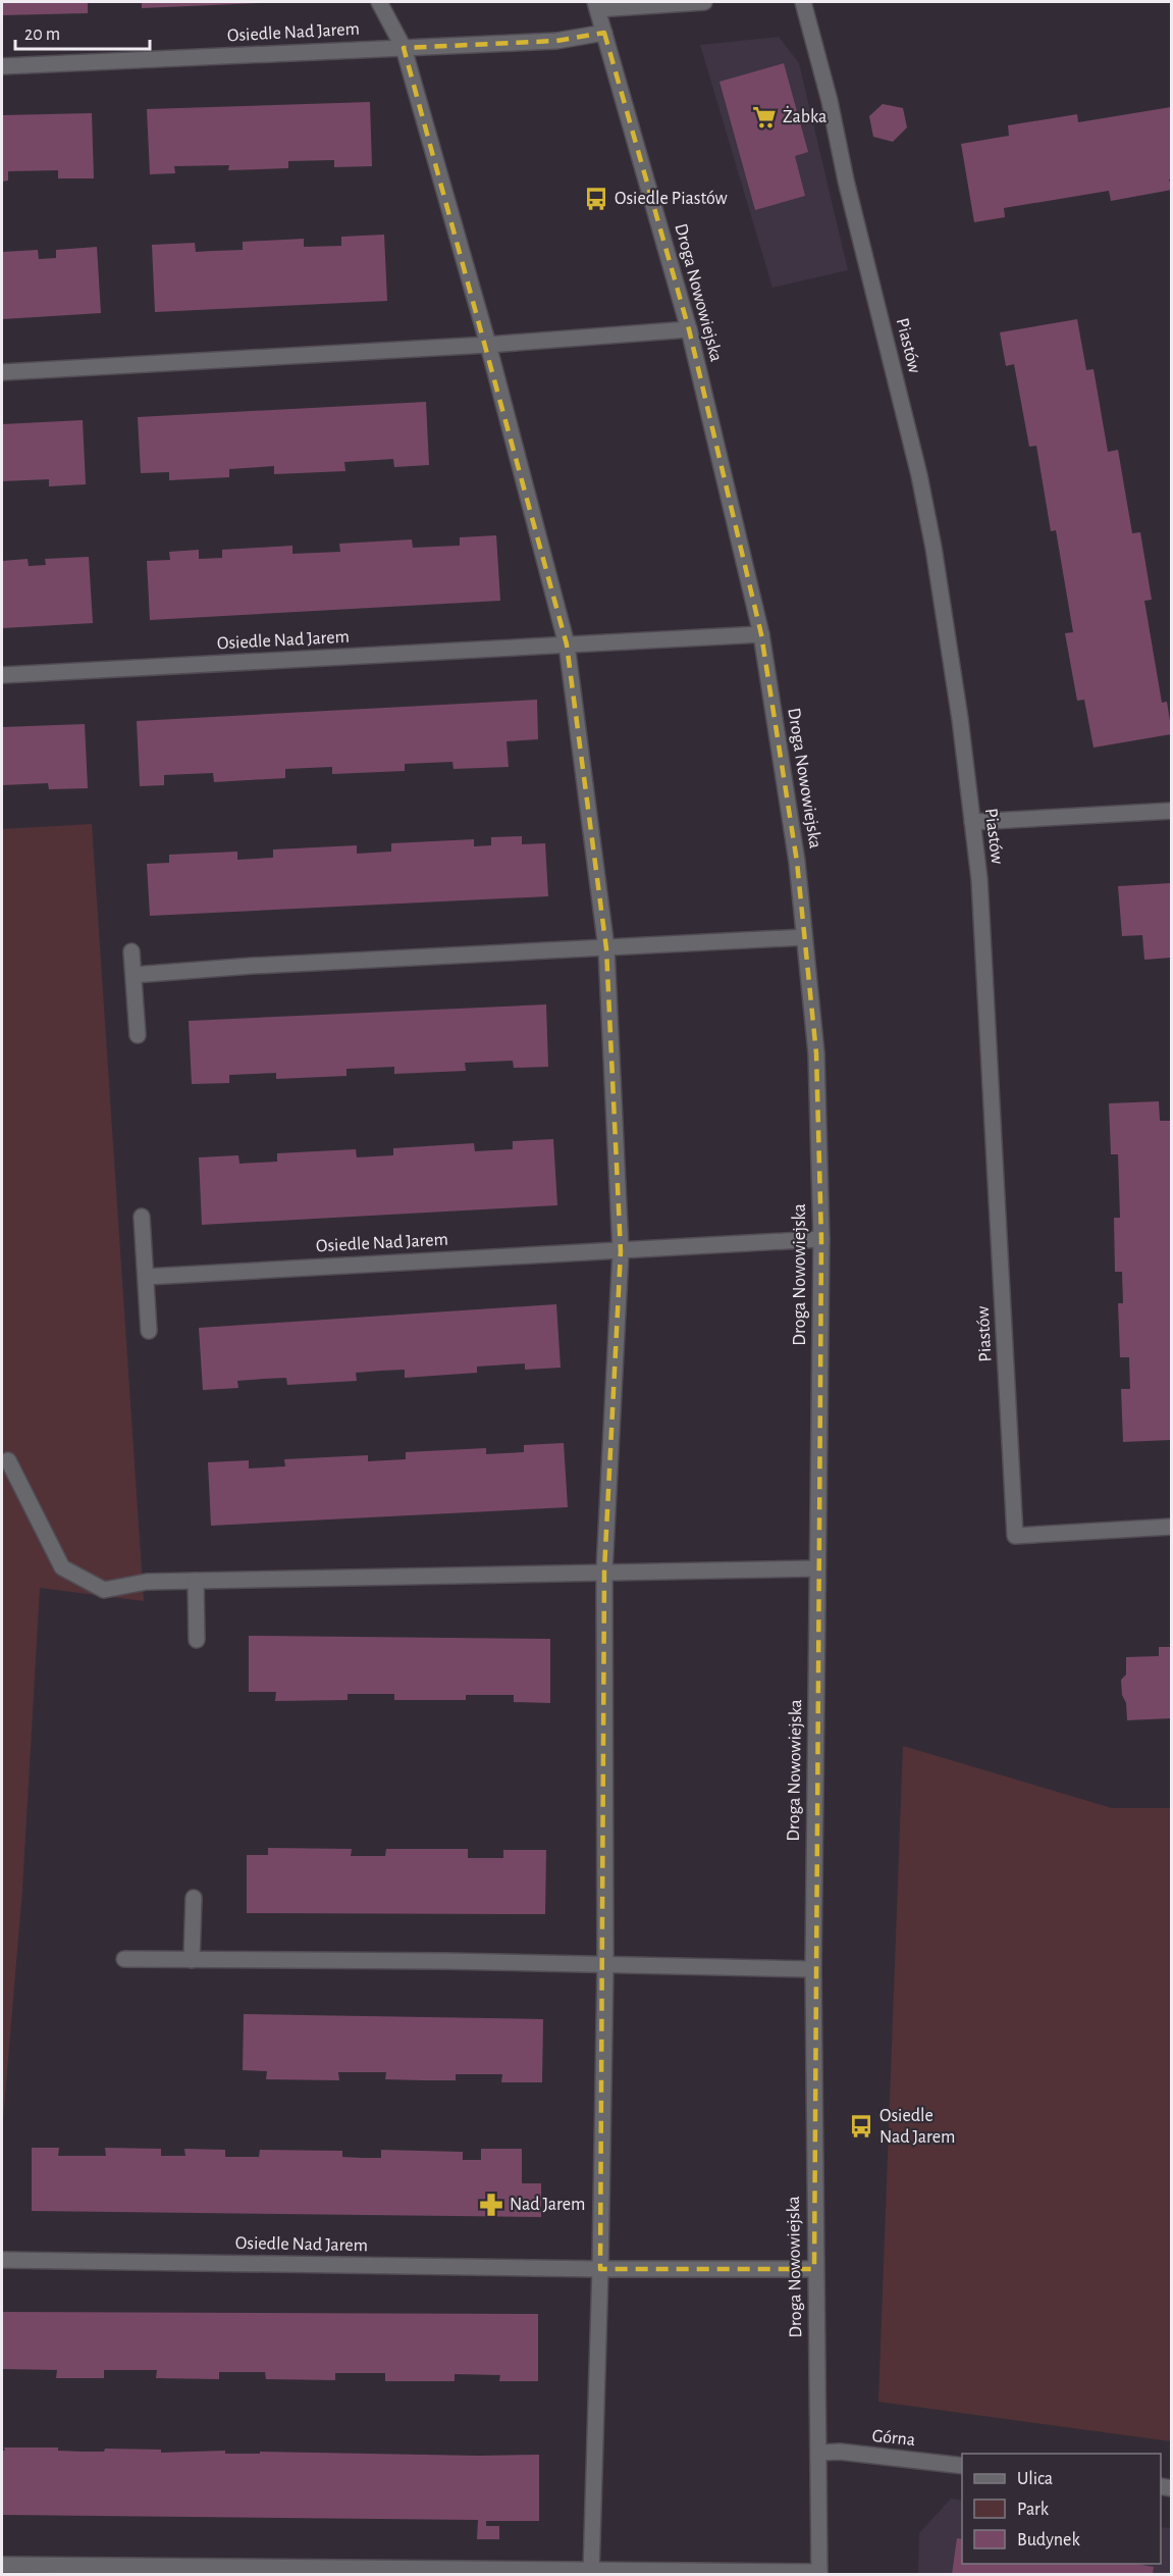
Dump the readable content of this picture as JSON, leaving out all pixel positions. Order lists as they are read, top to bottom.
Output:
{
  "streets": {
    "street": [
      "Osiedle Nad Jarem",
      "Droga Nowowiejska",
      "Piastów",
      "Górna"
    ]
  },
  "crossings": [
    ["Osiedle Nad Jarem", "Droga Nowowiejska"],
    ["Droga Nowowiejska", "Górna"]
  ],
  "places": {
    "supermarket": ["Żabka"],
    "bus stop": ["Osiedle Piastów", "Osiedle Nad Jarem"],
    "pharmacy": ["Nad Jarem"]
  },
  "legend": ["Ulica", "Park", "Budynek"],
  "scale_bar": "20 m"
}
